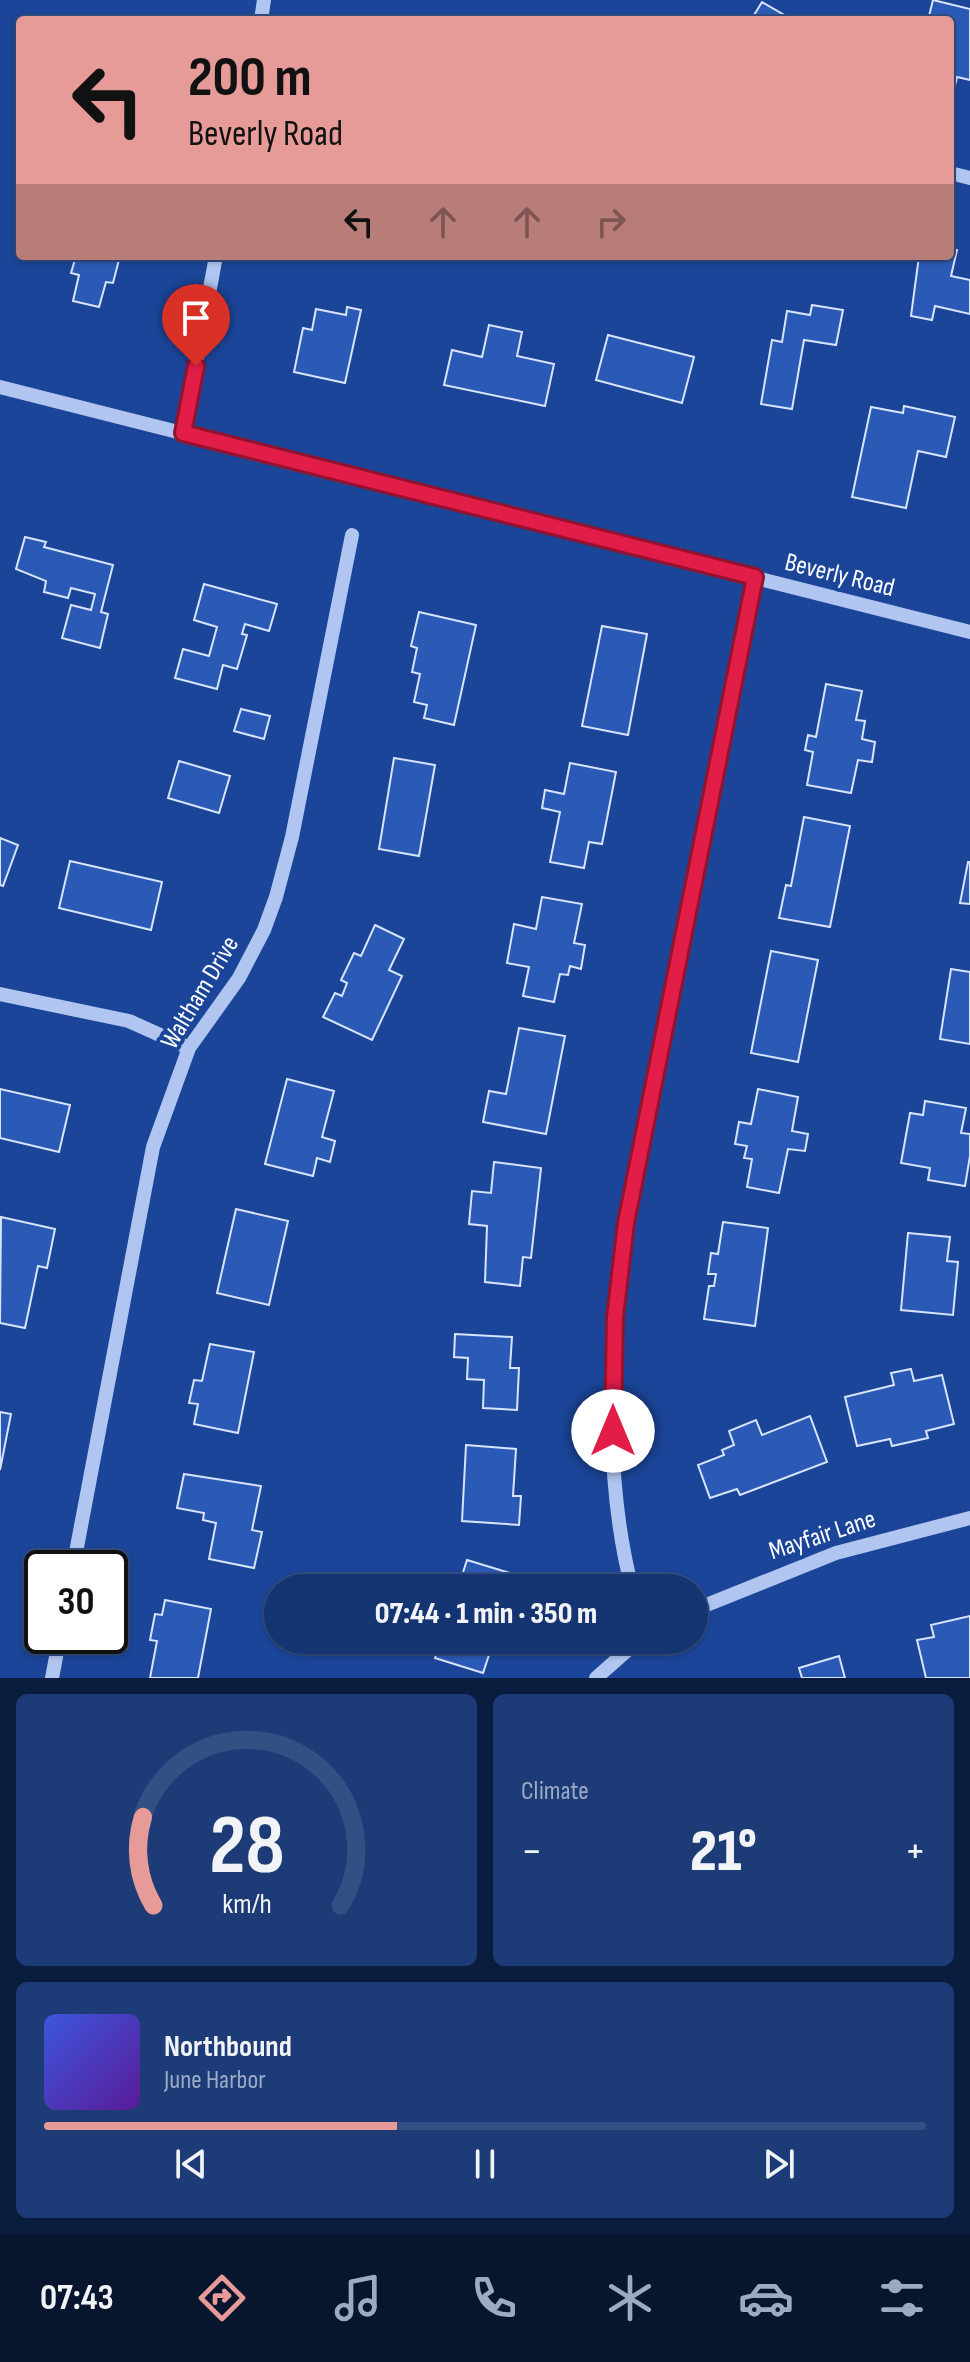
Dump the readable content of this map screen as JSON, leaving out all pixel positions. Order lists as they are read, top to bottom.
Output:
{
  "streets": {
    "street": ["Beverly Road", "Waltham Drive", "Mayfair Lane"]
  },
  "page": {
    "turn": ["200 m", "Beverly Road"],
    "limit": "30",
    "trip": "07:44 · 1 min · 350 m",
    "tile": "Climate",
    "heat": ["−", "21°", "+"],
    "song": ["Northbound", "June Harbor"],
    "tabs": "07:43",
    "gauge": ["28", "km/h"]
  }
}
